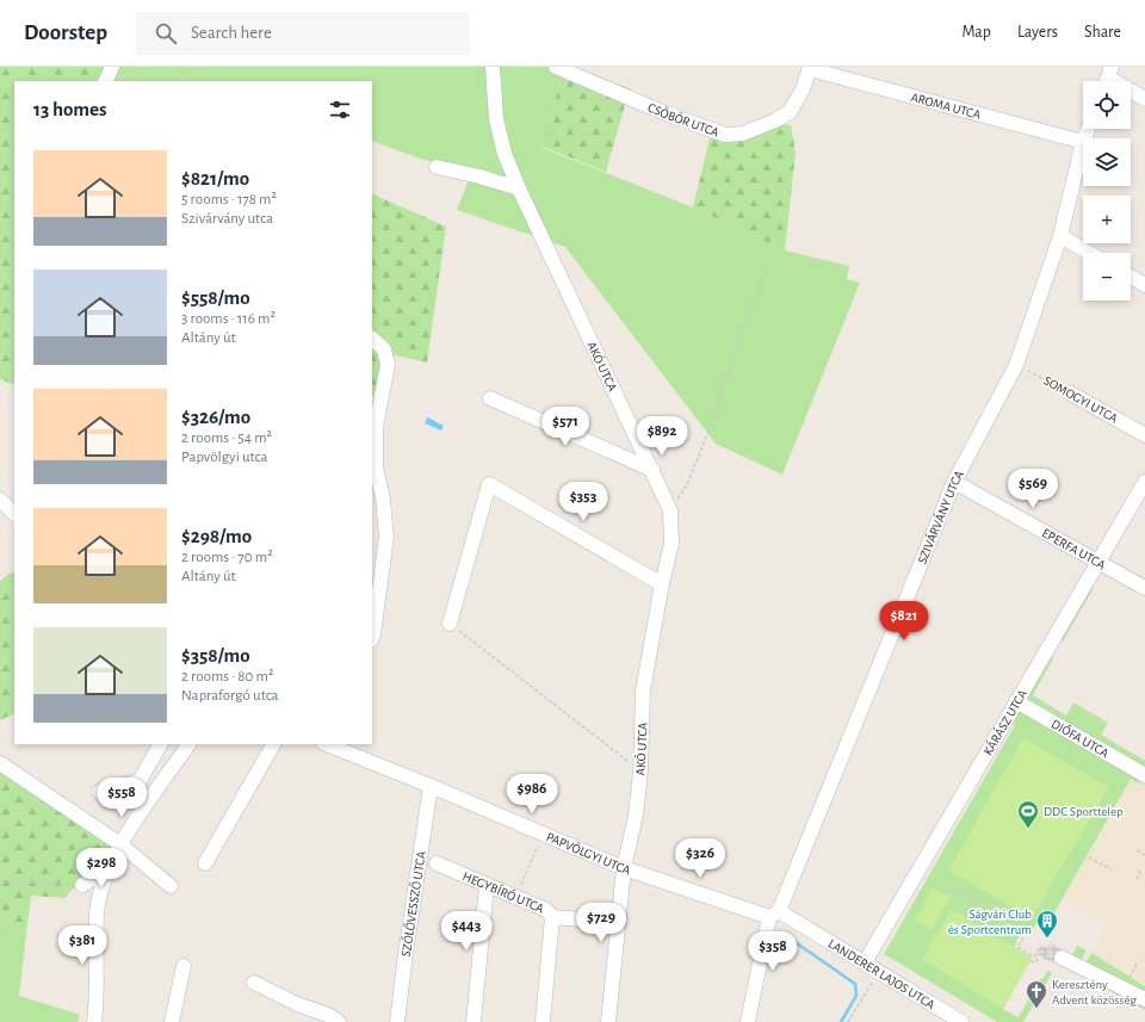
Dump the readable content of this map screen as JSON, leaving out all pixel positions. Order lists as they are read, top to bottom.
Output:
{
  "streets": {
    "street": [
      "AROMA UTCA",
      "CSÖBÖR UTCA",
      "AKÓ UTCA",
      "SOMOGYI UTCA",
      "SZIVÁRVÁNY UTCA",
      "EPERFA UTCA",
      "KÁRÁSZ UTCA",
      "DIÓFA UTCA",
      "PAPVÖLGYI UTCA",
      "HEGYBÍRÓ UTCA",
      "SZŐLŐVESSZŐ UTCA",
      "LANDERER LAJOS UTCA"
    ]
  },
  "crossings": [
    ["AROMA UTCA", "CSÖBÖR UTCA"],
    ["AROMA UTCA", "SZIVÁRVÁNY UTCA"],
    ["AKÓ UTCA", "PAPVÖLGYI UTCA"],
    ["AKÓ UTCA", "HEGYBÍRÓ UTCA"],
    ["SOMOGYI UTCA", "SZIVÁRVÁNY UTCA"],
    ["SZIVÁRVÁNY UTCA", "EPERFA UTCA"],
    ["SZIVÁRVÁNY UTCA", "PAPVÖLGYI UTCA"],
    ["SZIVÁRVÁNY UTCA", "LANDERER LAJOS UTCA"],
    ["EPERFA UTCA", "KÁRÁSZ UTCA"],
    ["KÁRÁSZ UTCA", "DIÓFA UTCA"],
    ["KÁRÁSZ UTCA", "LANDERER LAJOS UTCA"],
    ["PAPVÖLGYI UTCA", "SZŐLŐVESSZŐ UTCA"],
    ["PAPVÖLGYI UTCA", "LANDERER LAJOS UTCA"]
  ],
  "places": {
    "sports": ["DDC Sporttelep"],
    "building": ["Ságvári Club és Sportcentrum"],
    "church": ["Keresztény Advent közösség"]
  },
  "page": {
    "header": "Doorstep",
    "search": "Search here",
    "nav": ["Map", "Layers", "Share"],
    "map_buttons": ["+", "−"],
    "heading": "13 homes",
    "list": [
      {
        "name": "$821/mo",
        "note": "5 rooms · 178 m² · Szivárvány utca"
      },
      {
        "name": "$558/mo",
        "note": "3 rooms · 116 m² · Altány út"
      },
      {
        "name": "$326/mo",
        "note": "2 rooms · 54 m² · Papvölgyi utca"
      },
      {
        "name": "$298/mo",
        "note": "2 rooms · 70 m² · Altány út"
      },
      {
        "name": "$358/mo",
        "note": "2 rooms · 80 m² · Napraforgó utca"
      }
    ],
    "price": [
      "$571",
      "$892",
      "$569",
      "$353",
      "$821",
      "$986",
      "$558",
      "$326",
      "$298",
      "$729",
      "$443",
      "$381",
      "$358"
    ]
  }
}
